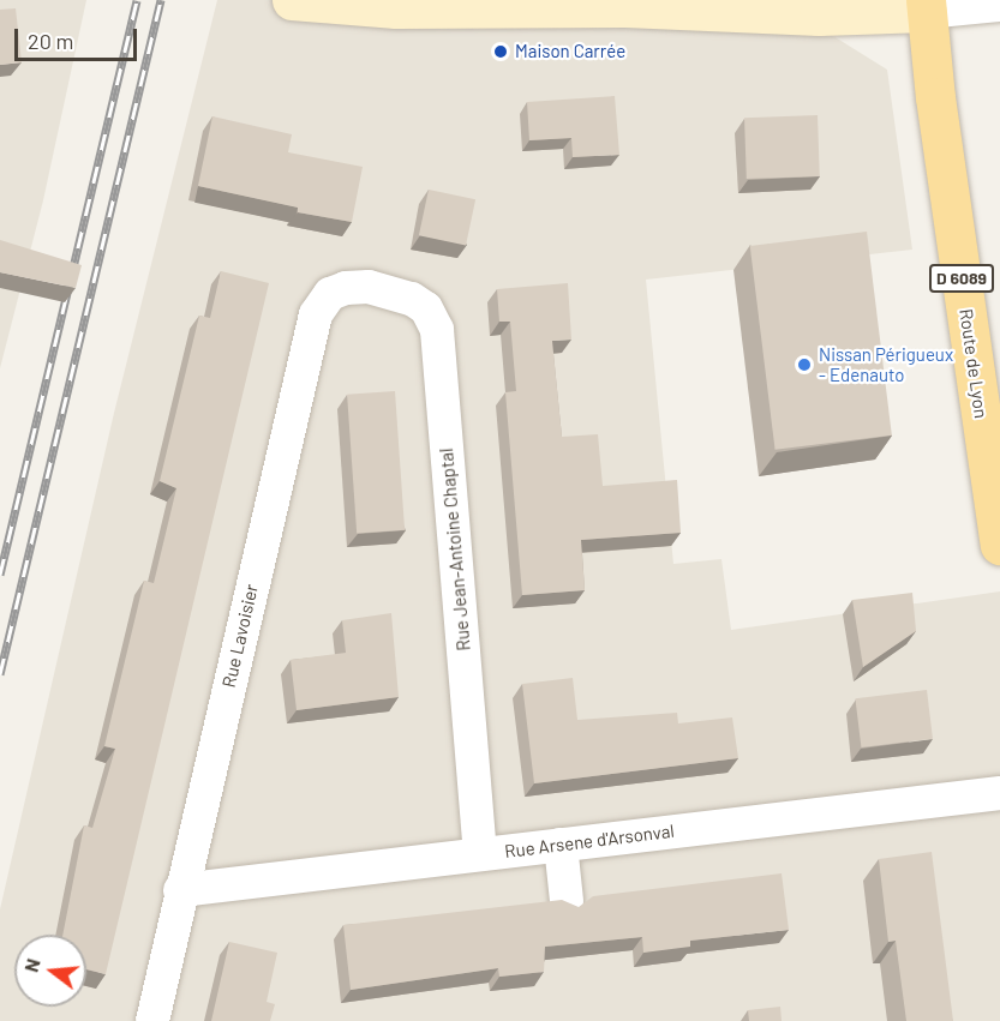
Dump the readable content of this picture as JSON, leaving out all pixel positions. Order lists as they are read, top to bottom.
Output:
{
  "streets": {
    "main road": ["D 6089", "Route de Lyon"],
    "street": ["Rue Jean-Antoine Chaptal", "Rue Lavoisier", "Rue Arsene d'Arsonval"]
  },
  "crossings": [
    ["Rue Jean-Antoine Chaptal", "Rue Lavoisier"],
    ["Rue Jean-Antoine Chaptal", "Rue Arsene d'Arsonval"],
    ["Rue Lavoisier", "Rue Arsene d'Arsonval"]
  ],
  "places": ["Maison Carrée", "Nissan Périgueux - Edenauto"],
  "scale_bar": "20 m",
  "north": "left"
}
